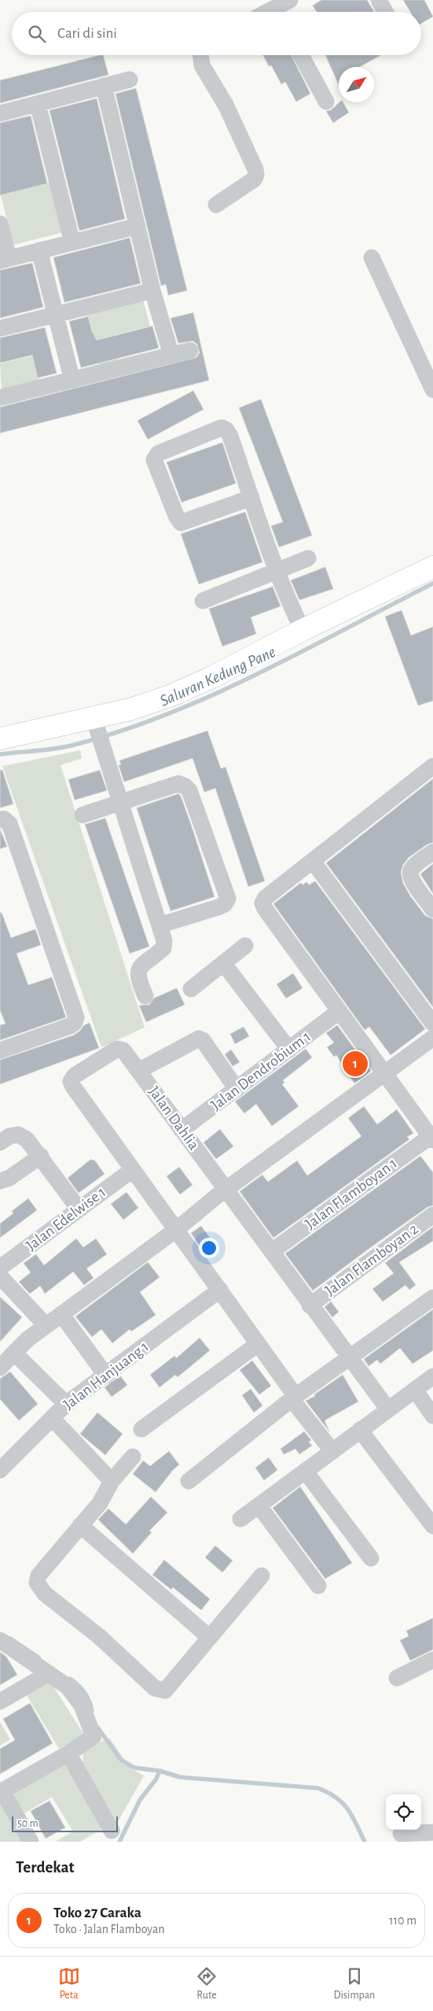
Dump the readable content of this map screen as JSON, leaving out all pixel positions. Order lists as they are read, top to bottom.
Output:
{
  "streets": {
    "street": [
      "Jalan Dendrobium 1",
      "Jalan Dahlia",
      "Jalan Flamboyan 1",
      "Jalan Edelwise 1",
      "Jalan Flamboyan 2",
      "Jalan Hanjuang 1"
    ]
  },
  "crossings": [
    ["Jalan Dendrobium 1", "Jalan Dahlia"],
    ["Jalan Dahlia", "Jalan Flamboyan 1"],
    ["Jalan Dahlia", "Jalan Edelwise 1"],
    ["Jalan Dahlia", "Jalan Flamboyan 2"]
  ],
  "water": ["Saluran Kedung Pane"],
  "scale_bar": "50 m",
  "north": "top right",
  "page": {
    "search": "Cari di sini",
    "pins": "1",
    "scale": "50 m",
    "heading": "Terdekat",
    "list": [
      {
        "mark": "1",
        "name": "Toko 27 Caraka",
        "note": "Toko · Jalan Flamboyan",
        "value": "110 m"
      }
    ],
    "nav": ["Peta", "Rute", "Disimpan"]
  }
}
